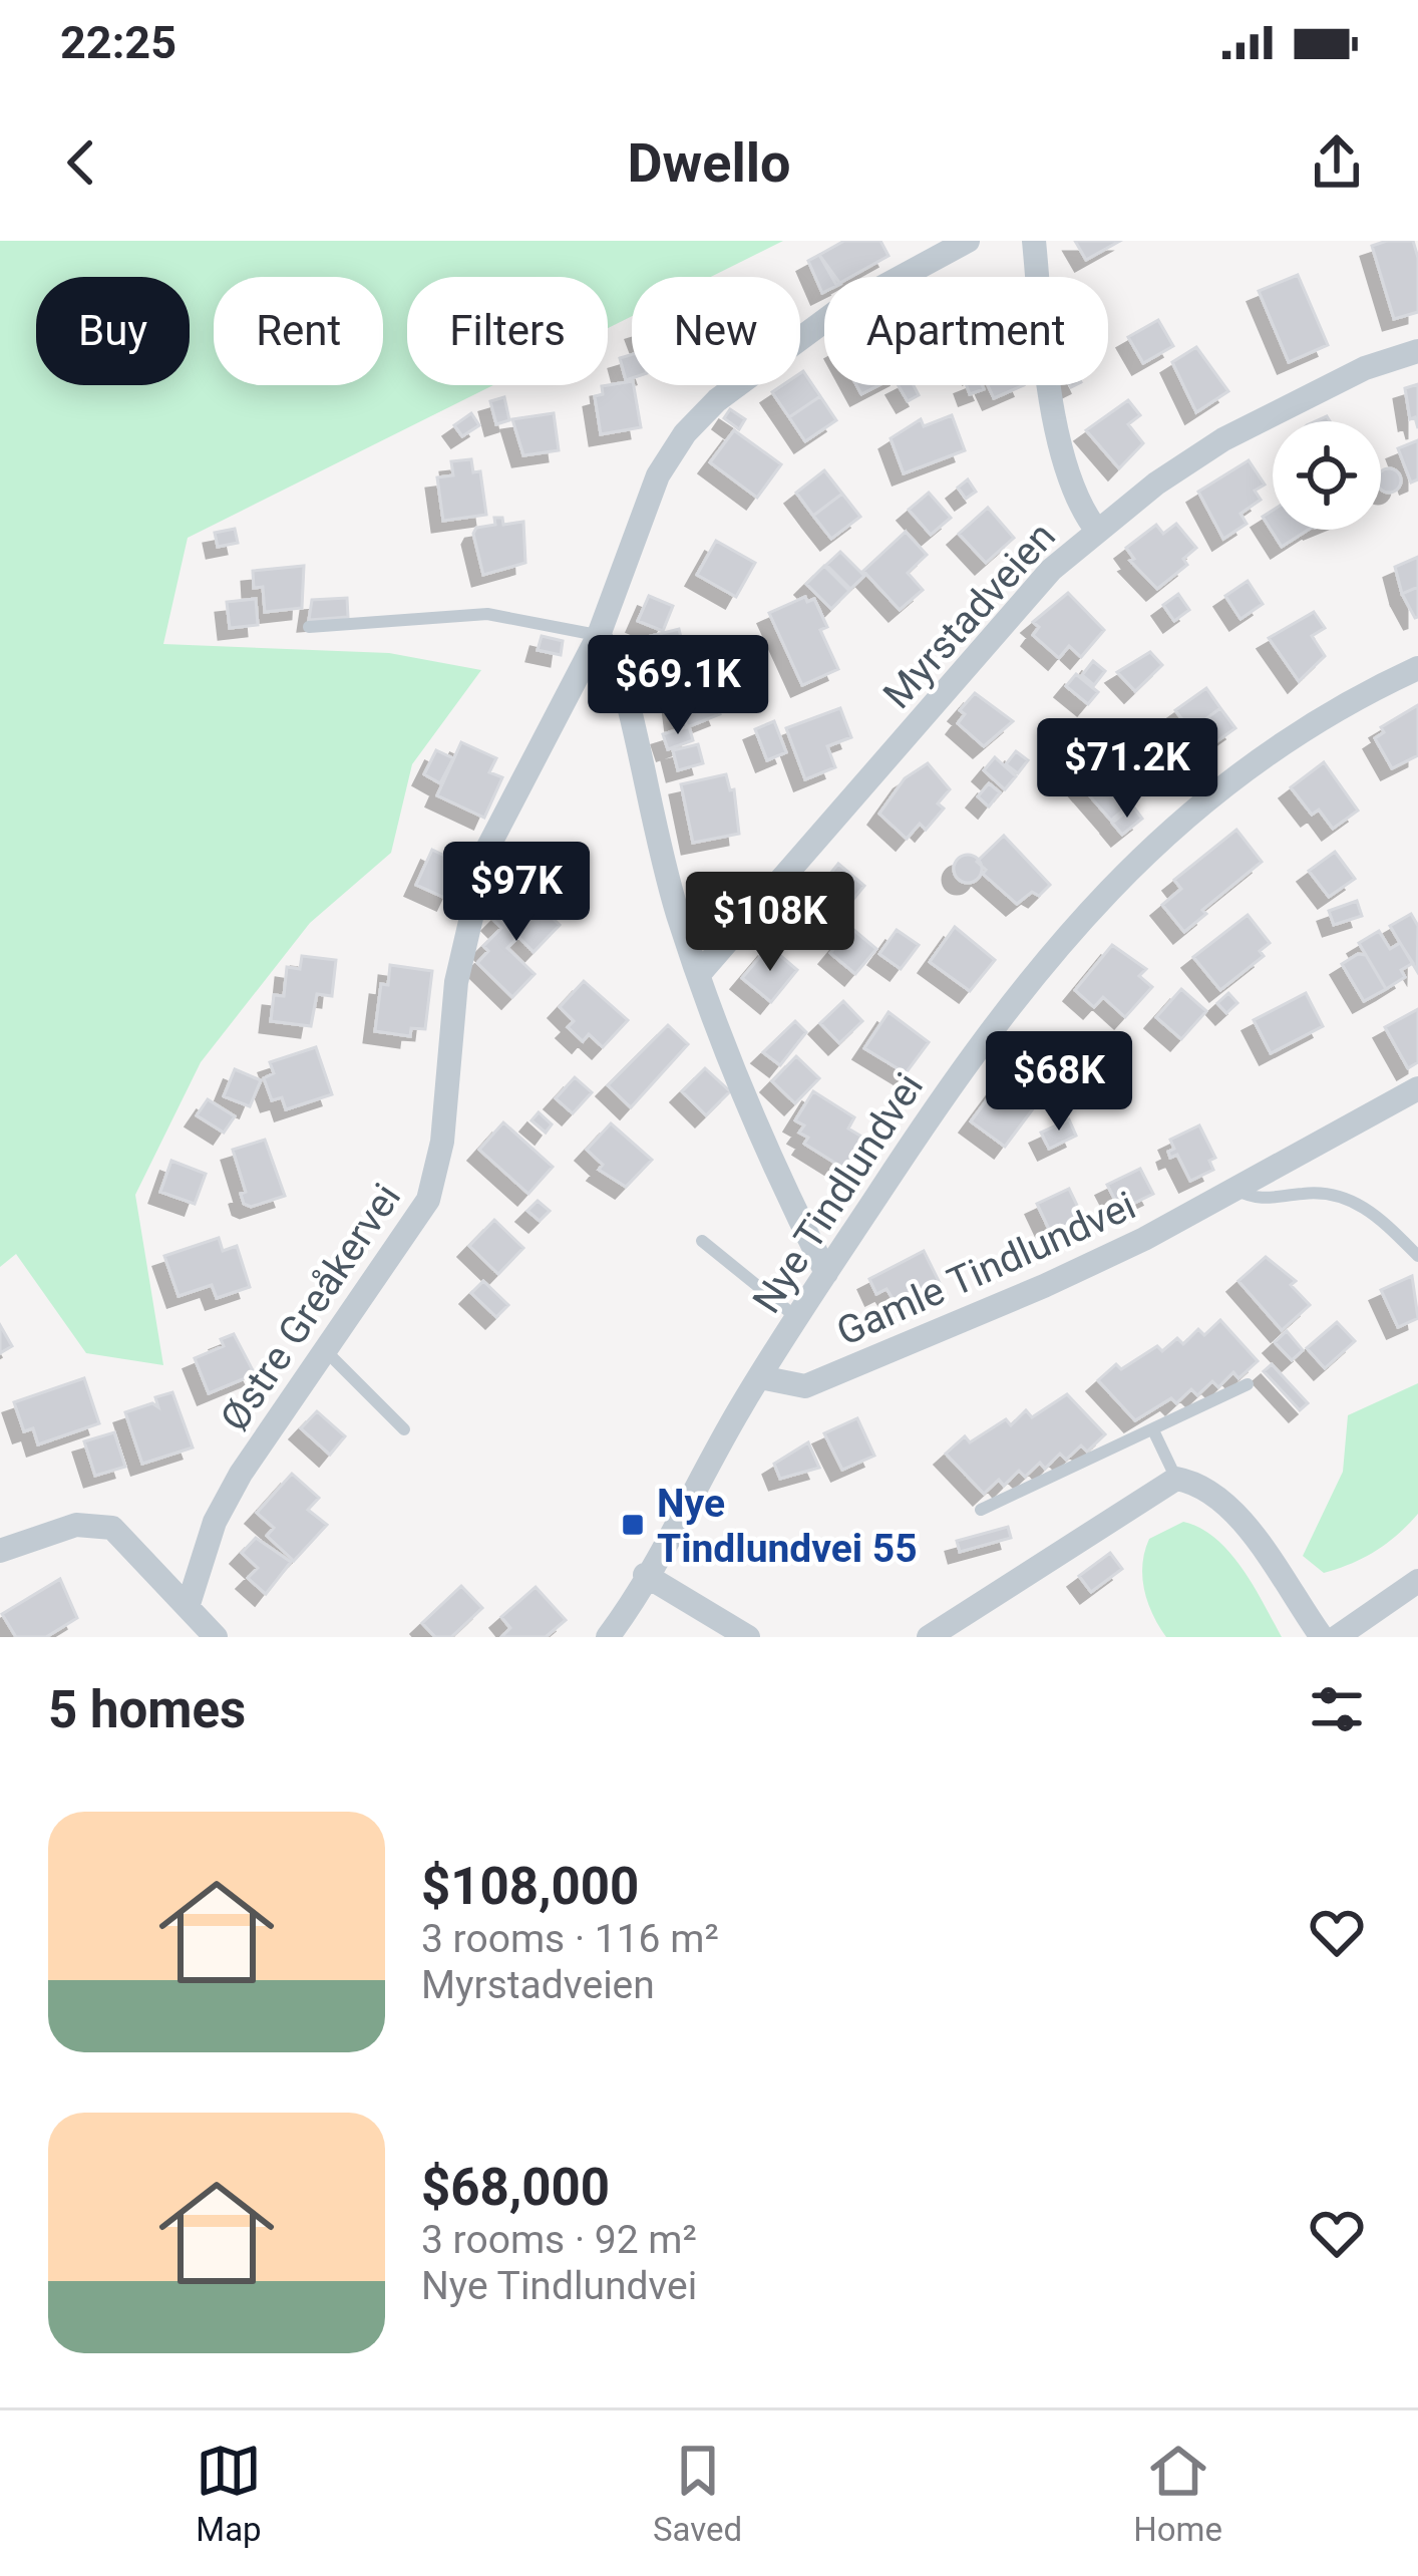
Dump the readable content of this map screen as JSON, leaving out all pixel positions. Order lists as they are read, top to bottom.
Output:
{
  "streets": {
    "street": [
      "Myrstadveien",
      "Nye Tindlundvei",
      "Gamle Tindlundvei",
      "Østre Greåkervei"
    ]
  },
  "crossings": [
    ["Nye Tindlundvei", "Gamle Tindlundvei"]
  ],
  "places": {
    "transit": ["Nye Tindlundvei 55"]
  },
  "page": {
    "status": "22:25",
    "header": "Dwello",
    "chip": [
      "Buy",
      "Rent",
      "Filters",
      "New",
      "Apartment"
    ],
    "price": [
      "$69.1K",
      "$71.2K",
      "$97K",
      "$108K",
      "$68K"
    ],
    "heading": "5 homes",
    "list": [
      {
        "name": "$108,000",
        "note": "3 rooms · 116 m² · Myrstadveien"
      },
      {
        "name": "$68,000",
        "note": "3 rooms · 92 m² · Nye Tindlundvei"
      }
    ],
    "tabs": ["Map", "Saved", "Home"]
  }
}
